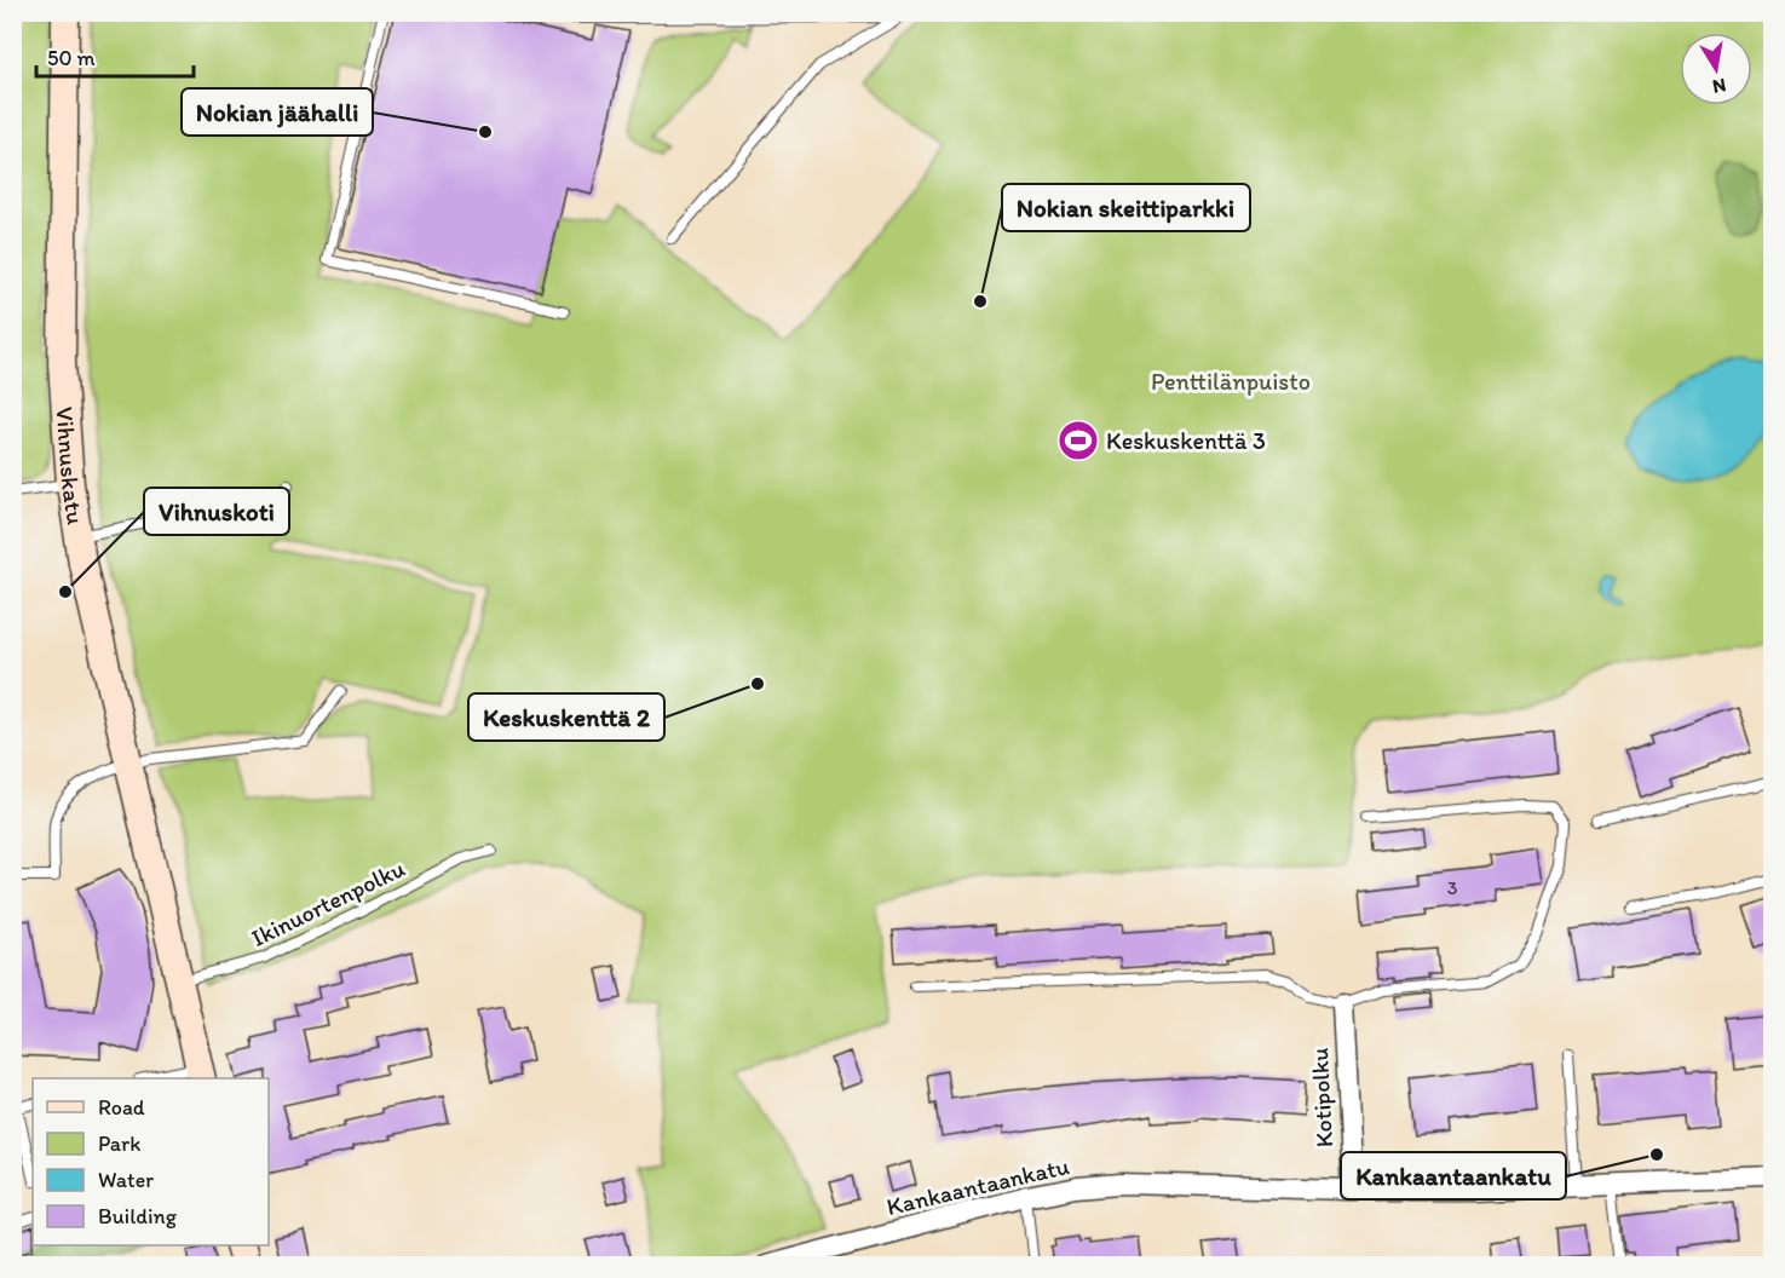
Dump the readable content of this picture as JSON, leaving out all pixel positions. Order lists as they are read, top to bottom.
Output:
{
  "streets": {
    "street": ["Vihnuskatu", "Kotipolku", "Kankaantaankatu"],
    "lane": ["Ikinuortenpolku"]
  },
  "crossings": [
    ["Vihnuskatu", "Ikinuortenpolku"],
    ["Kotipolku", "Kankaantaankatu"]
  ],
  "parks": ["Penttilänpuisto"],
  "places": {
    "other": [
      "Nokian jäähalli",
      "Nokian skeittiparkki",
      "Vihnuskoti",
      "Keskuskenttä 2",
      "Kankaantaankatu"
    ],
    "sports": ["Keskuskenttä 3"]
  },
  "house_numbers": ["3"],
  "legend": [
    "Road",
    "Park",
    "Water",
    "Building"
  ],
  "scale_bar": "50 m",
  "north": "bottom"
}
